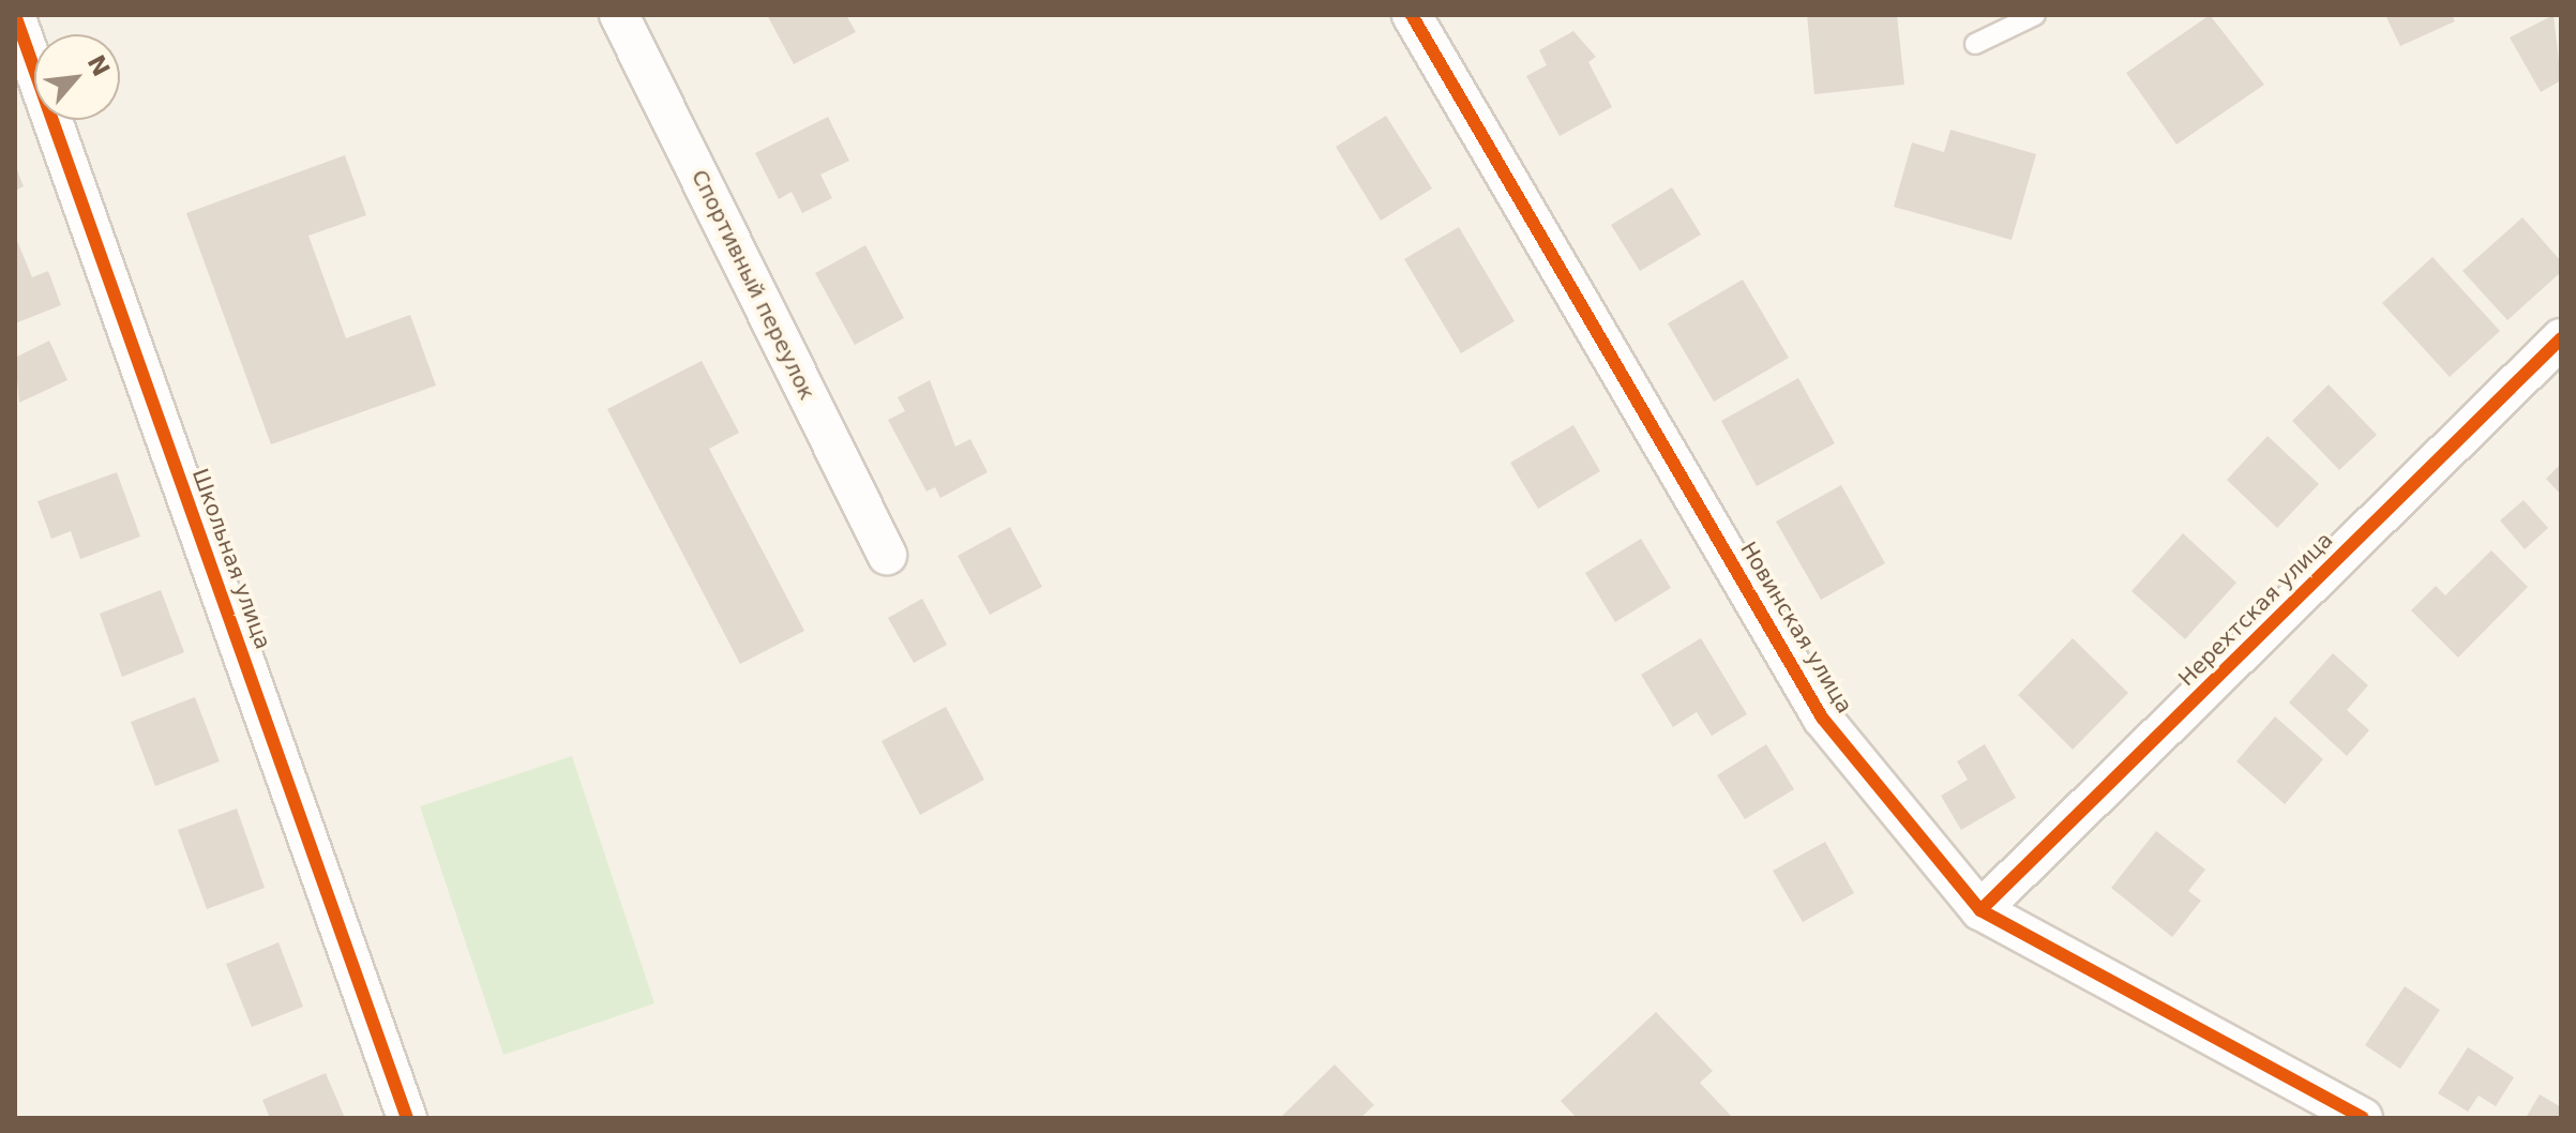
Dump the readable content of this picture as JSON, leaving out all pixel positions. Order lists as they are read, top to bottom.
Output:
{
  "streets": {
    "street": [
      "Спортивный переулок",
      "Школьная улица",
      "Нерехтская улица",
      "Новинская улица"
    ]
  },
  "crossings": [
    ["Нерехтская улица", "Новинская улица"]
  ],
  "north": "top right"
}
